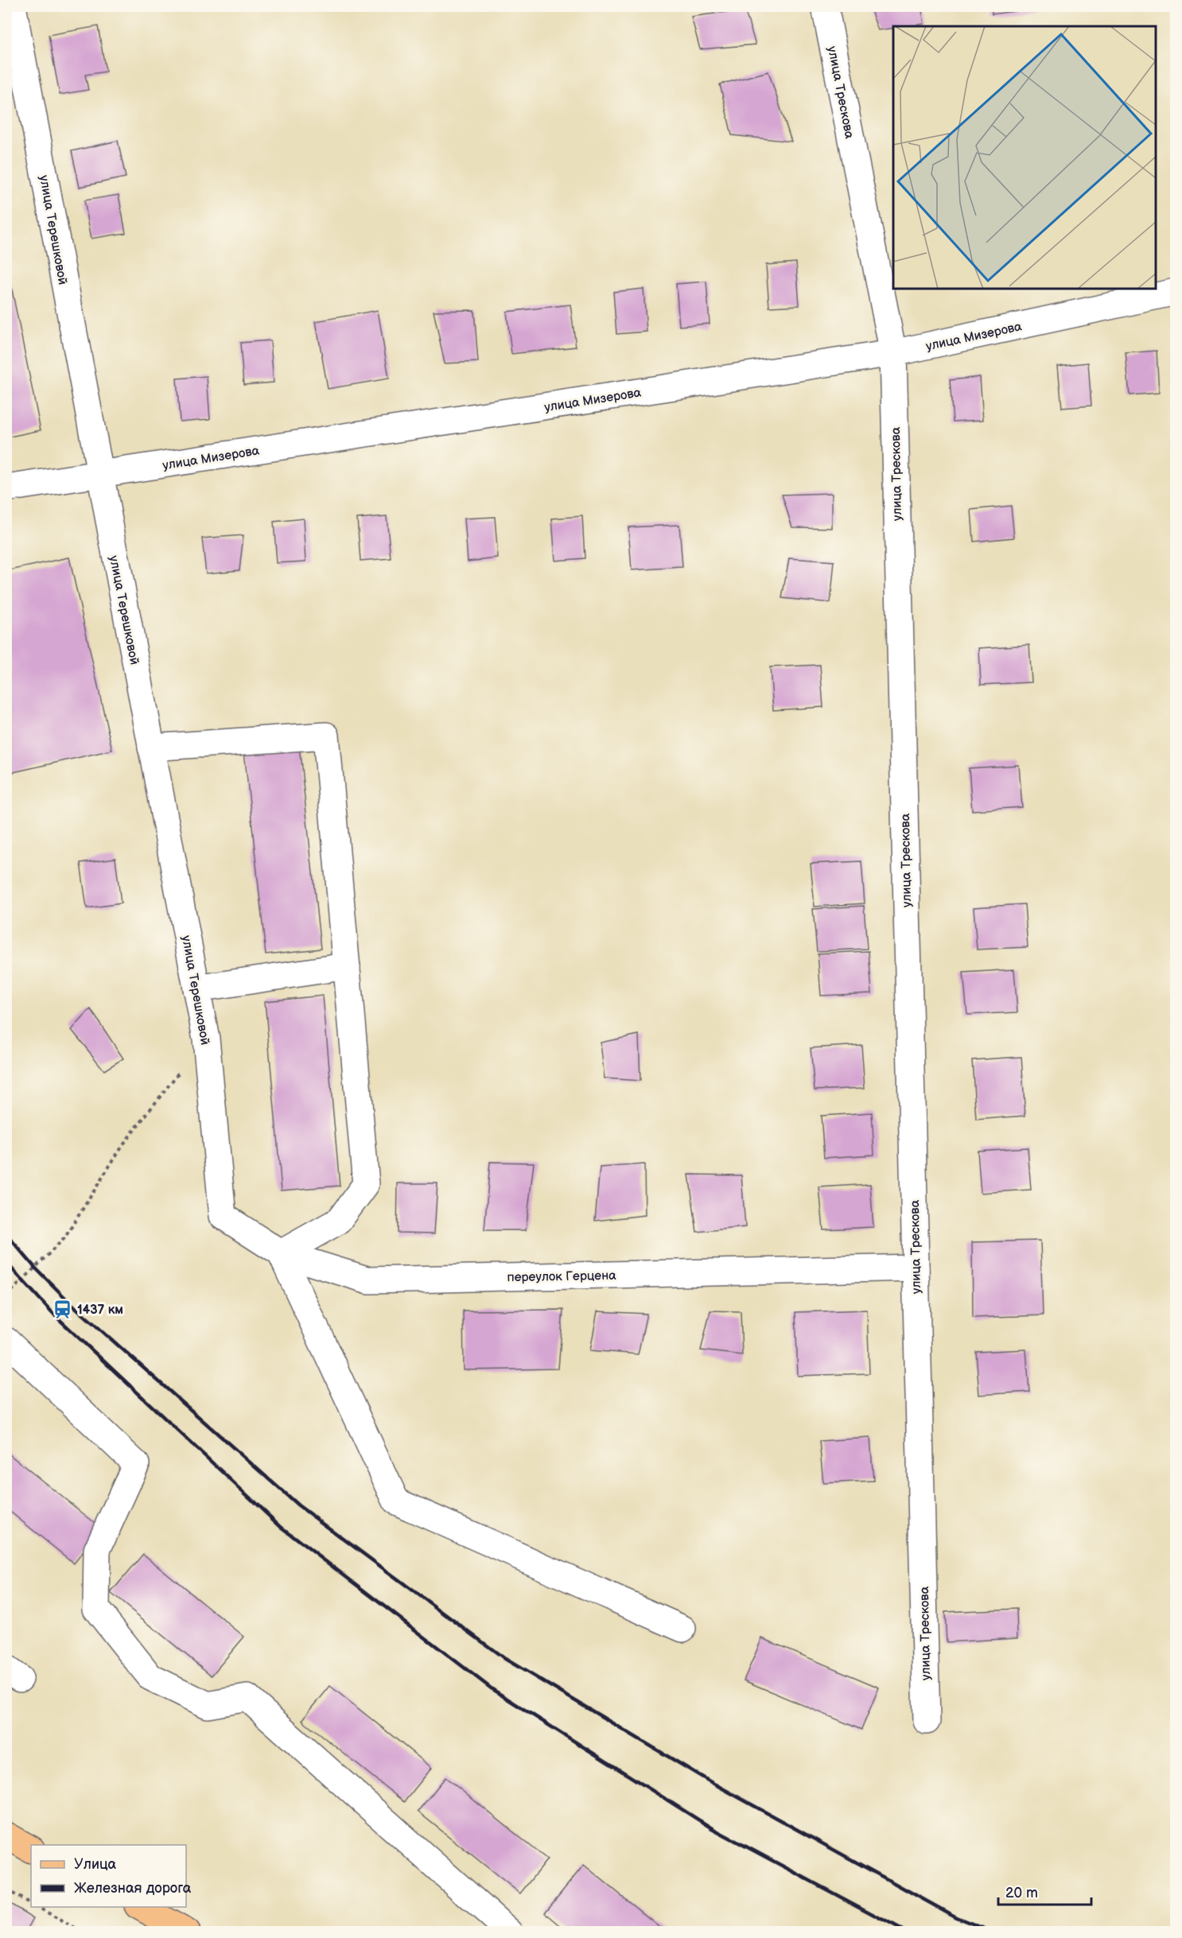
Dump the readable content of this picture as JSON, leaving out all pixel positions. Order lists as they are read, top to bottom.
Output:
{
  "streets": {
    "street": [
      "улица Трескова",
      "улица Терешковой",
      "улица Мизерова",
      "переулок Герцена"
    ]
  },
  "crossings": [
    ["улица Трескова", "улица Мизерова"],
    ["улица Трескова", "переулок Герцена"],
    ["улица Терешковой", "улица Мизерова"],
    ["улица Терешковой", "переулок Герцена"]
  ],
  "places": {
    "station": ["1437 км"]
  },
  "legend": ["Улица", "Железная дорога"],
  "scale_bar": "20 m"
}
